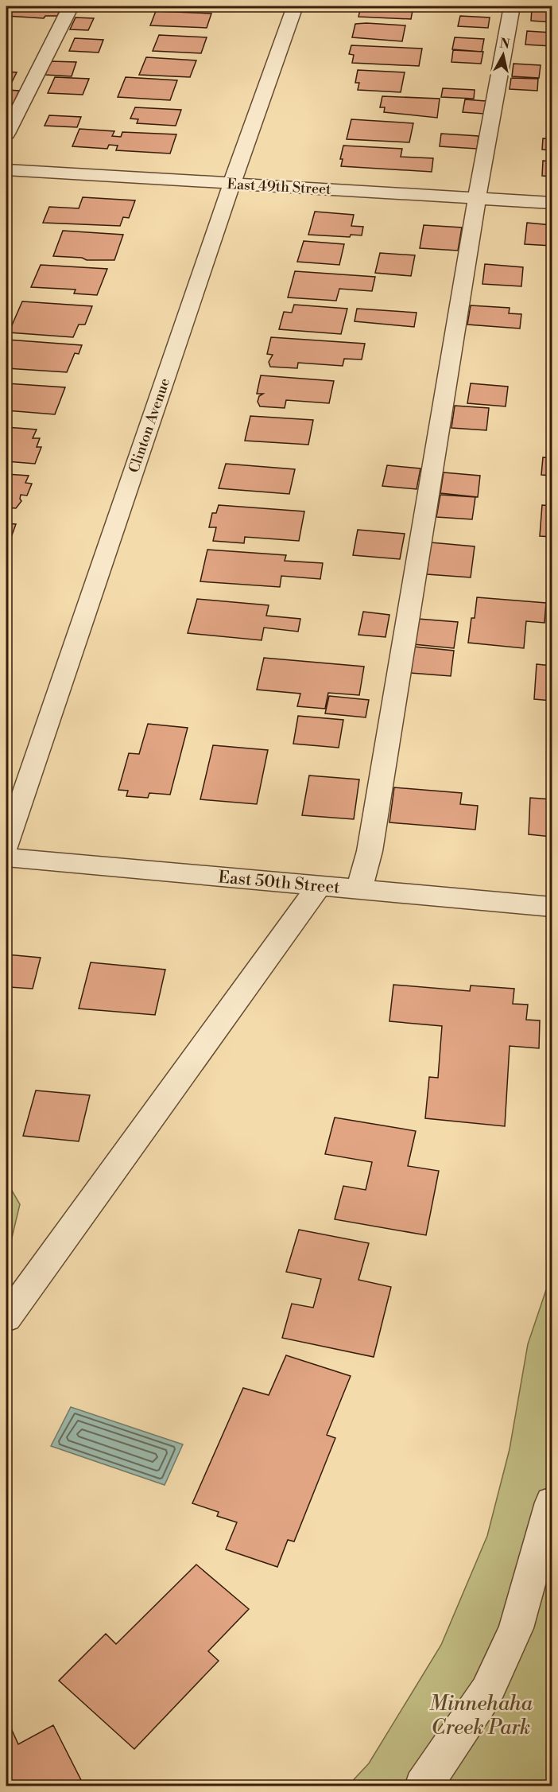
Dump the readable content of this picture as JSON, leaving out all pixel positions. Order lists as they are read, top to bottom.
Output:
{
  "streets": {
    "street": ["East 49th Street", "Clinton Avenue", "East 50th Street"]
  },
  "crossings": [
    ["East 49th Street", "Clinton Avenue"]
  ],
  "parks": ["Minnehaha Creek Park"],
  "north": "top"
}
